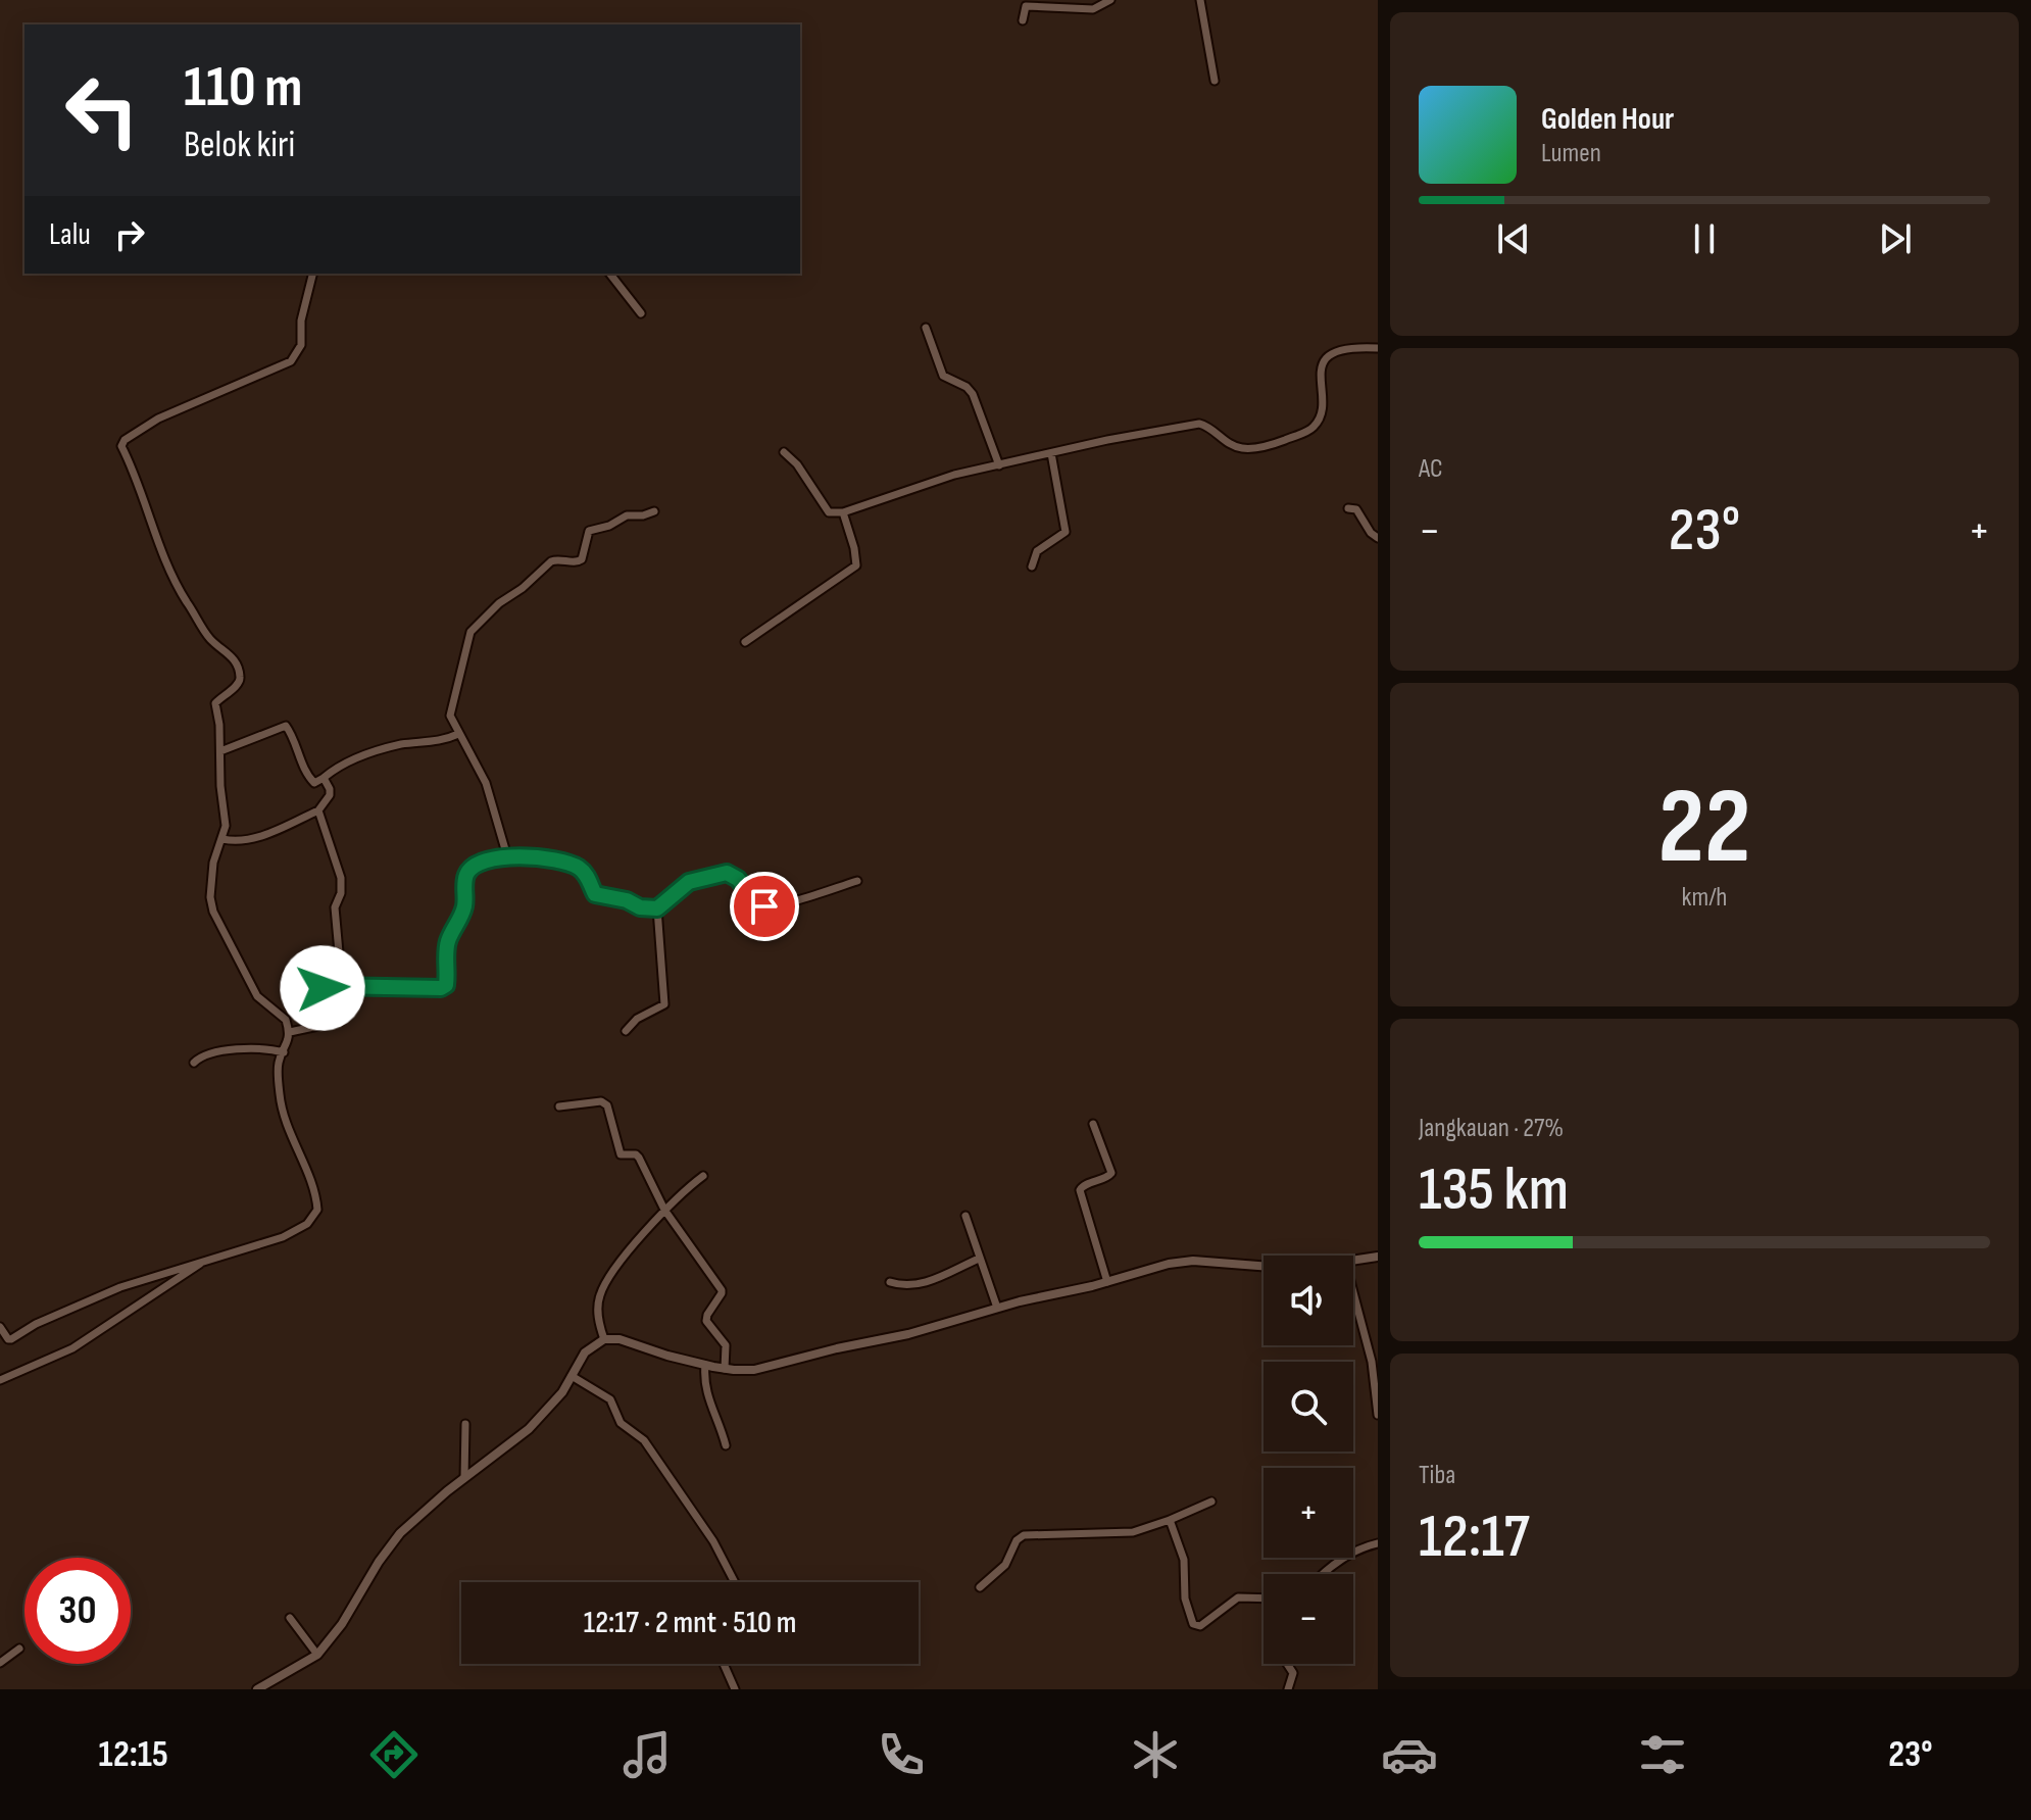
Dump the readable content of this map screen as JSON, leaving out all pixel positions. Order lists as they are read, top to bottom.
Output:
{
  "page": {
    "turn": ["110 m", "Belok kiri"],
    "song": ["Golden Hour", "Lumen"],
    "then": "Lalu",
    "tile": [
      "AC",
      ["22", "km/h"],
      ["Jangkauan · 27%", "135 km"],
      ["Tiba", "12:17"]
    ],
    "heat": ["−", "23°", "+"],
    "map_buttons": ["+", "−"],
    "limit": "30",
    "trip": "12:17 · 2 mnt · 510 m",
    "tabs": ["12:15", "23°"]
  }
}
